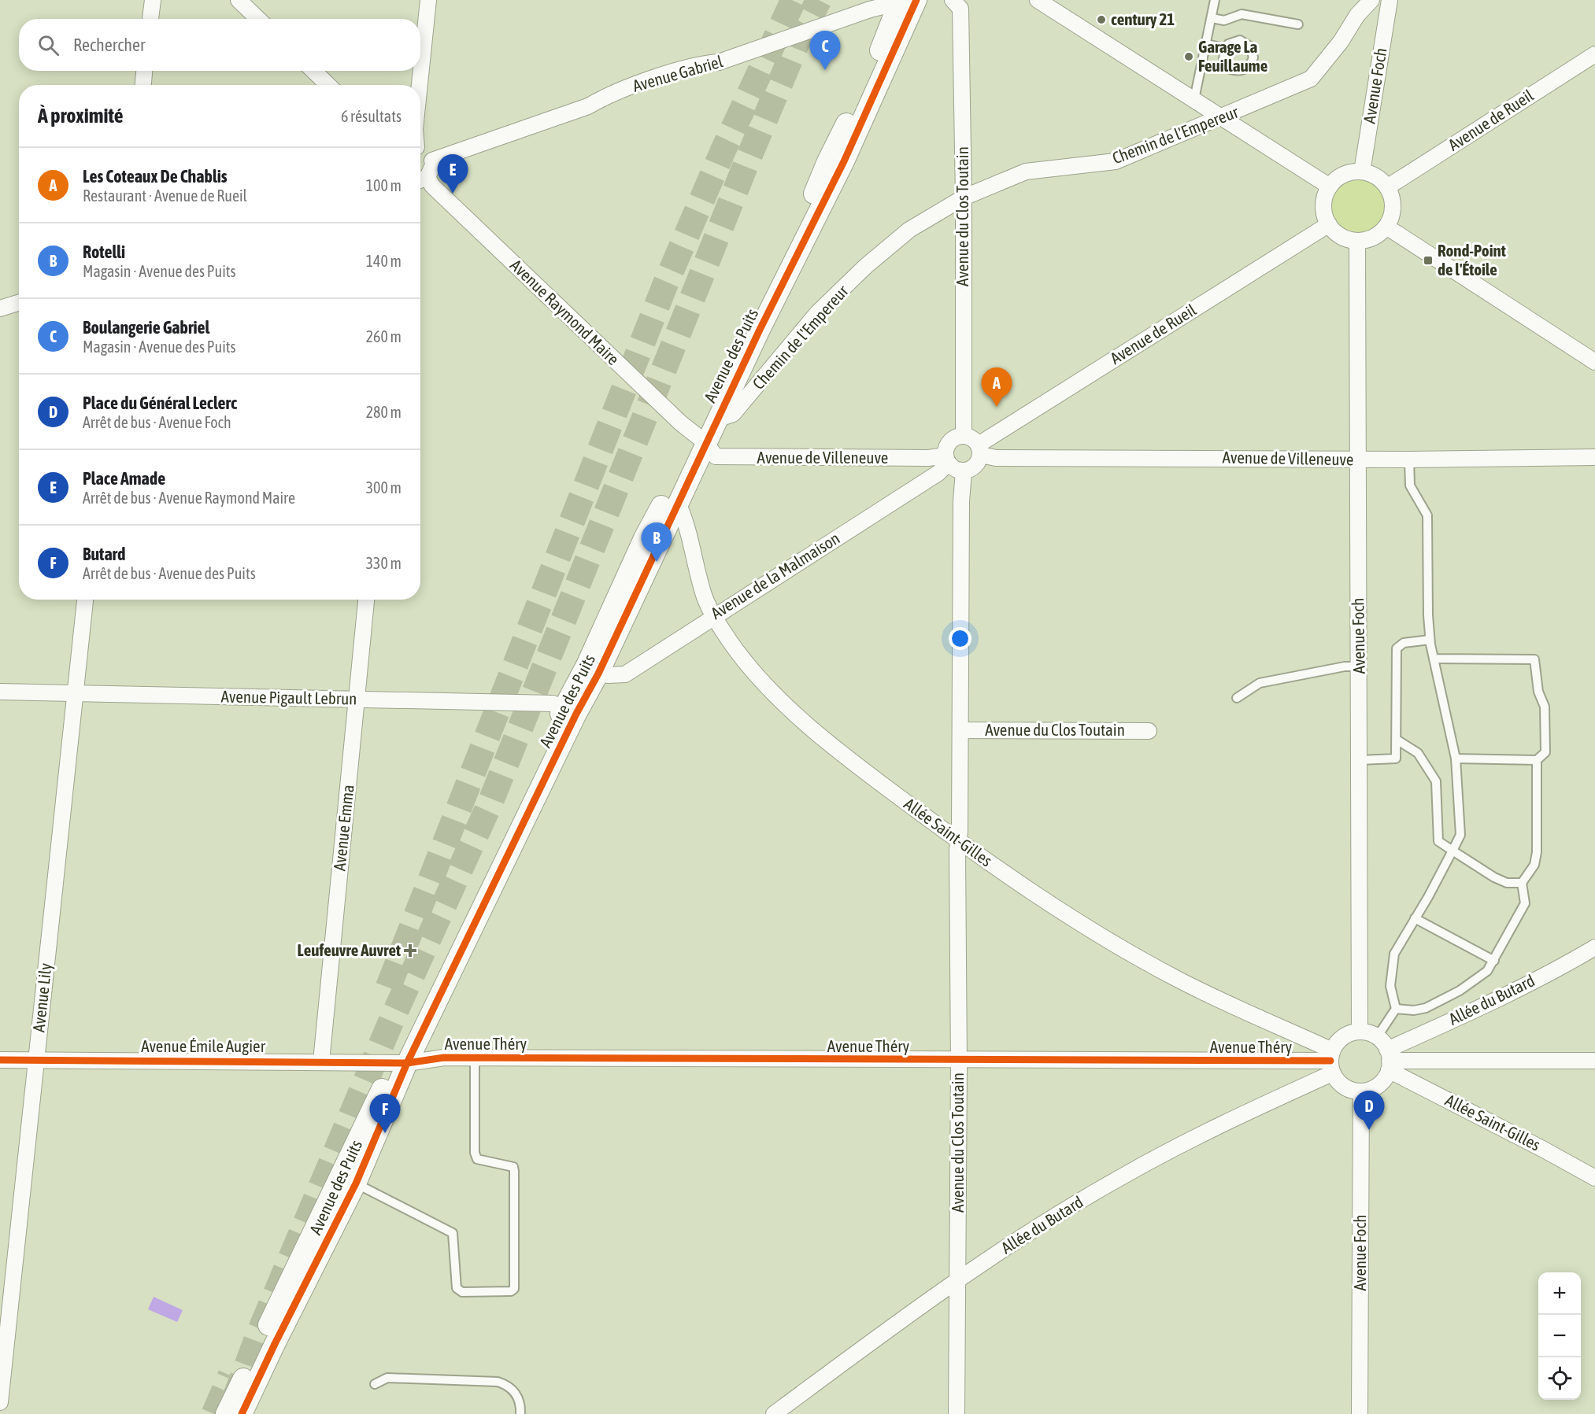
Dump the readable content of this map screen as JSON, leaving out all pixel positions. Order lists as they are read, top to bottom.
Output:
{
  "streets": {
    "street": [
      "Avenue Gabriel",
      "Avenue Foch",
      "Avenue de Rueil",
      "Chemin de l'Empereur",
      "Avenue du Clos Toutain",
      "Avenue Raymond Maire",
      "Avenue des Puits",
      "Avenue de Villeneuve",
      "Avenue de la Malmaison",
      "Avenue Pigault Lebrun",
      "Avenue Emma",
      "Allée Saint-Gilles",
      "Avenue Lily",
      "Allée du Butard",
      "Avenue Théry",
      "Avenue Émile Augier"
    ]
  },
  "crossings": [
    ["Avenue Gabriel", "Avenue des Puits"],
    ["Avenue Foch", "Avenue de Rueil"],
    ["Avenue Foch", "Avenue de Villeneuve"],
    ["Avenue Foch", "Allée Saint-Gilles"],
    ["Avenue Foch", "Allée du Butard"],
    ["Avenue Foch", "Avenue Théry"],
    ["Avenue de Rueil", "Avenue du Clos Toutain"],
    ["Avenue de Rueil", "Avenue de Villeneuve"],
    ["Avenue de Rueil", "Avenue de la Malmaison"],
    ["Chemin de l'Empereur", "Avenue du Clos Toutain"],
    ["Chemin de l'Empereur", "Avenue des Puits"],
    ["Avenue du Clos Toutain", "Avenue de Villeneuve"],
    ["Avenue du Clos Toutain", "Avenue de la Malmaison"],
    ["Avenue du Clos Toutain", "Allée Saint-Gilles"],
    ["Avenue du Clos Toutain", "Allée du Butard"],
    ["Avenue du Clos Toutain", "Avenue Théry"],
    ["Avenue Raymond Maire", "Avenue des Puits"],
    ["Avenue Raymond Maire", "Avenue de Villeneuve"],
    ["Avenue des Puits", "Avenue de Villeneuve"],
    ["Avenue des Puits", "Avenue de la Malmaison"],
    ["Avenue des Puits", "Avenue Pigault Lebrun"],
    ["Avenue des Puits", "Allée Saint-Gilles"],
    ["Avenue des Puits", "Avenue Théry"],
    ["Avenue des Puits", "Avenue Émile Augier"],
    ["Avenue de Villeneuve", "Avenue de la Malmaison"],
    ["Avenue de la Malmaison", "Allée Saint-Gilles"],
    ["Avenue Pigault Lebrun", "Avenue Emma"],
    ["Avenue Pigault Lebrun", "Avenue Lily"],
    ["Avenue Emma", "Avenue Émile Augier"],
    ["Allée Saint-Gilles", "Allée du Butard"],
    ["Allée Saint-Gilles", "Avenue Théry"],
    ["Avenue Lily", "Avenue Émile Augier"],
    ["Allée du Butard", "Avenue Théry"],
    ["Avenue Théry", "Avenue Émile Augier"]
  ],
  "places": {
    "other": ["century 21", "Garage La Feuillaume"],
    "transit": ["Rond-Point de l'Étoile"],
    "health": ["Leufeuvre Auvret"]
  },
  "page": {
    "search": "Rechercher",
    "pins": [
      "C",
      "E",
      "A",
      "B",
      "D",
      "F"
    ],
    "heading": ["À proximité", "6 résultats"],
    "list": [
      {
        "mark": "A",
        "name": "Les Coteaux De Chablis",
        "note": "Restaurant · Avenue de Rueil",
        "value": "100 m"
      },
      {
        "mark": "B",
        "name": "Rotelli",
        "note": "Magasin · Avenue des Puits",
        "value": "140 m"
      },
      {
        "mark": "C",
        "name": "Boulangerie Gabriel",
        "note": "Magasin · Avenue des Puits",
        "value": "260 m"
      },
      {
        "mark": "D",
        "name": "Place du Général Leclerc",
        "note": "Arrêt de bus · Avenue Foch",
        "value": "280 m"
      },
      {
        "mark": "E",
        "name": "Place Amade",
        "note": "Arrêt de bus · Avenue Raymond Maire",
        "value": "300 m"
      },
      {
        "mark": "F",
        "name": "Butard",
        "note": "Arrêt de bus · Avenue des Puits",
        "value": "330 m"
      }
    ],
    "map_buttons": ["+", "−"]
  }
}
